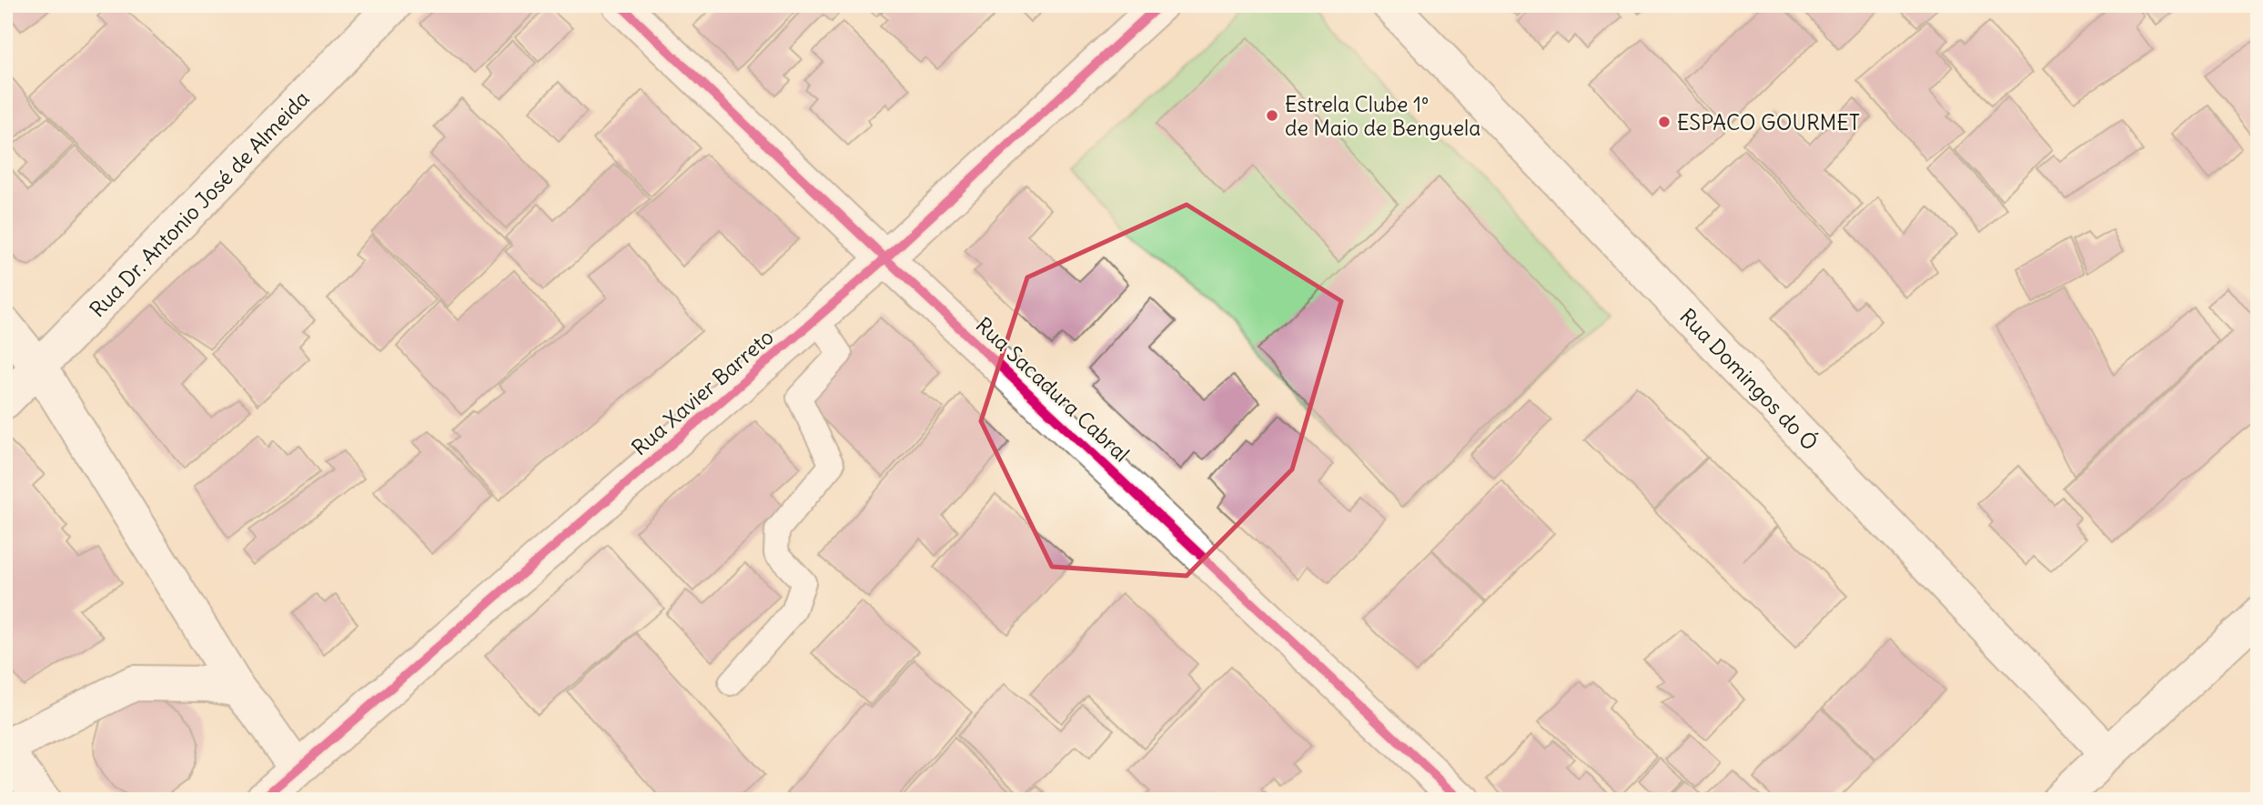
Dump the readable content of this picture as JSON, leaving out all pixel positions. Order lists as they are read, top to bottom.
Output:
{
  "streets": {
    "street": [
      "Rua Dr. Antonio José de Almeida",
      "Rua Domingos do Ó",
      "Rua Sacadura Cabral",
      "Rua Xavier Barreto"
    ]
  },
  "crossings": [
    ["Rua Sacadura Cabral", "Rua Xavier Barreto"]
  ],
  "places": ["Estrela Clube 1º de Maio de Benguela", "ESPACO GOURMET"]
}
